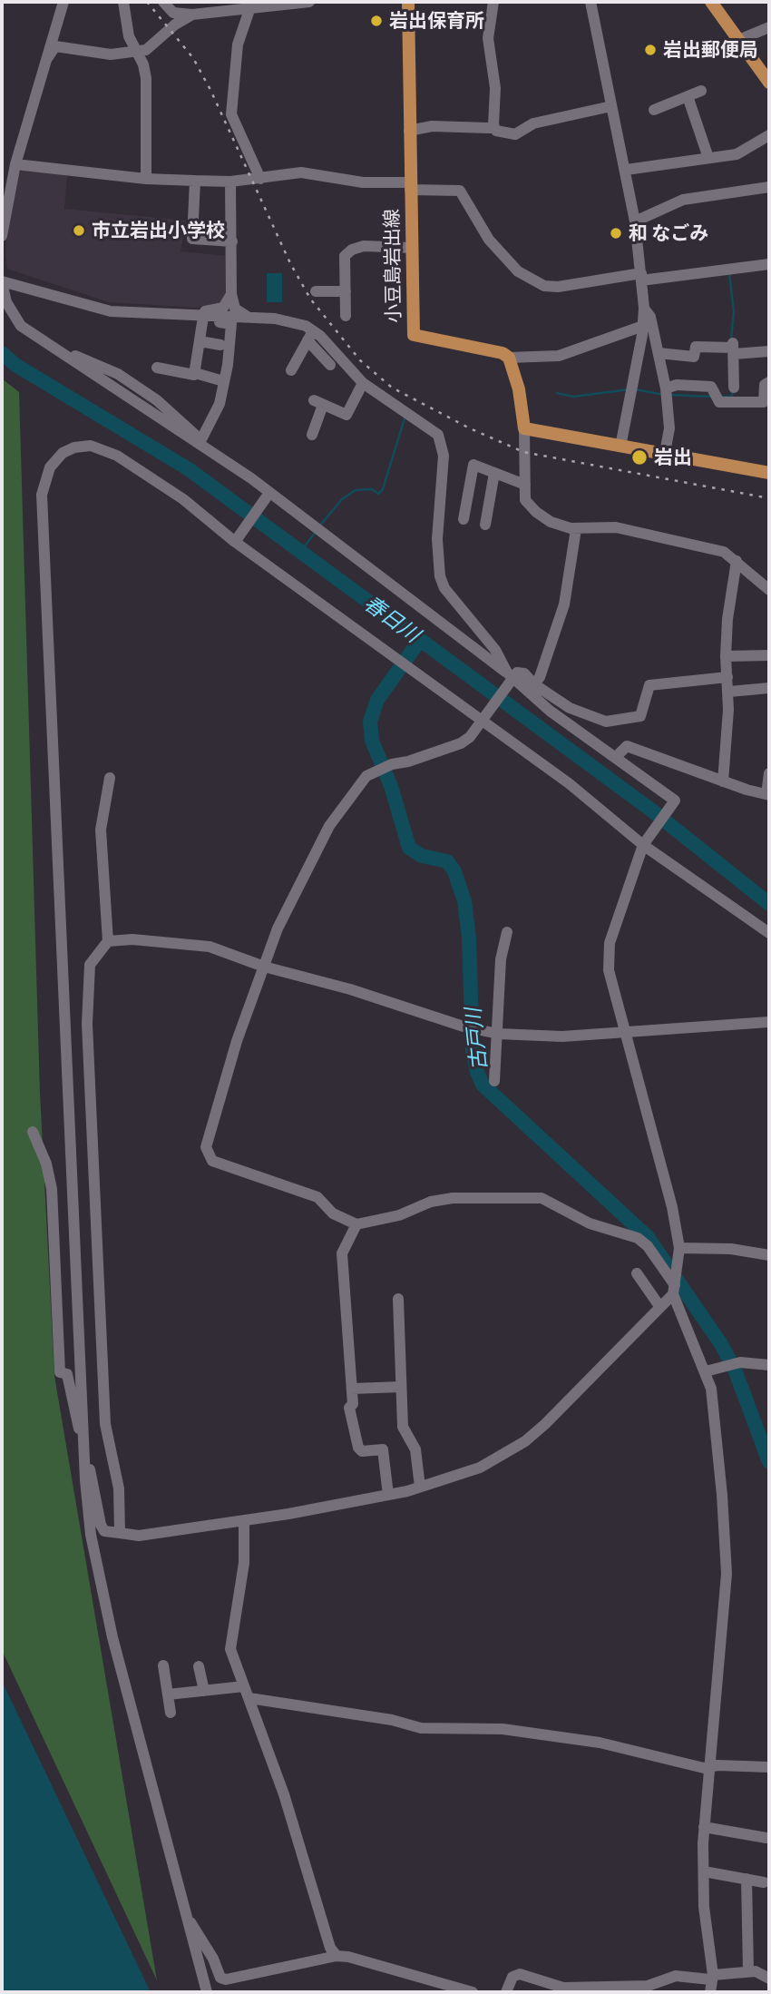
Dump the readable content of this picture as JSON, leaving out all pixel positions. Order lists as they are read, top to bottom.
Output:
{
  "streets": {
    "main road": ["小豆島岩出線"]
  },
  "water": ["春日川", "古戸川"],
  "places": [
    "岩出保育所",
    "岩出郵便局",
    "市立岩出小学校",
    "和 なごみ",
    "岩出"
  ]
}
